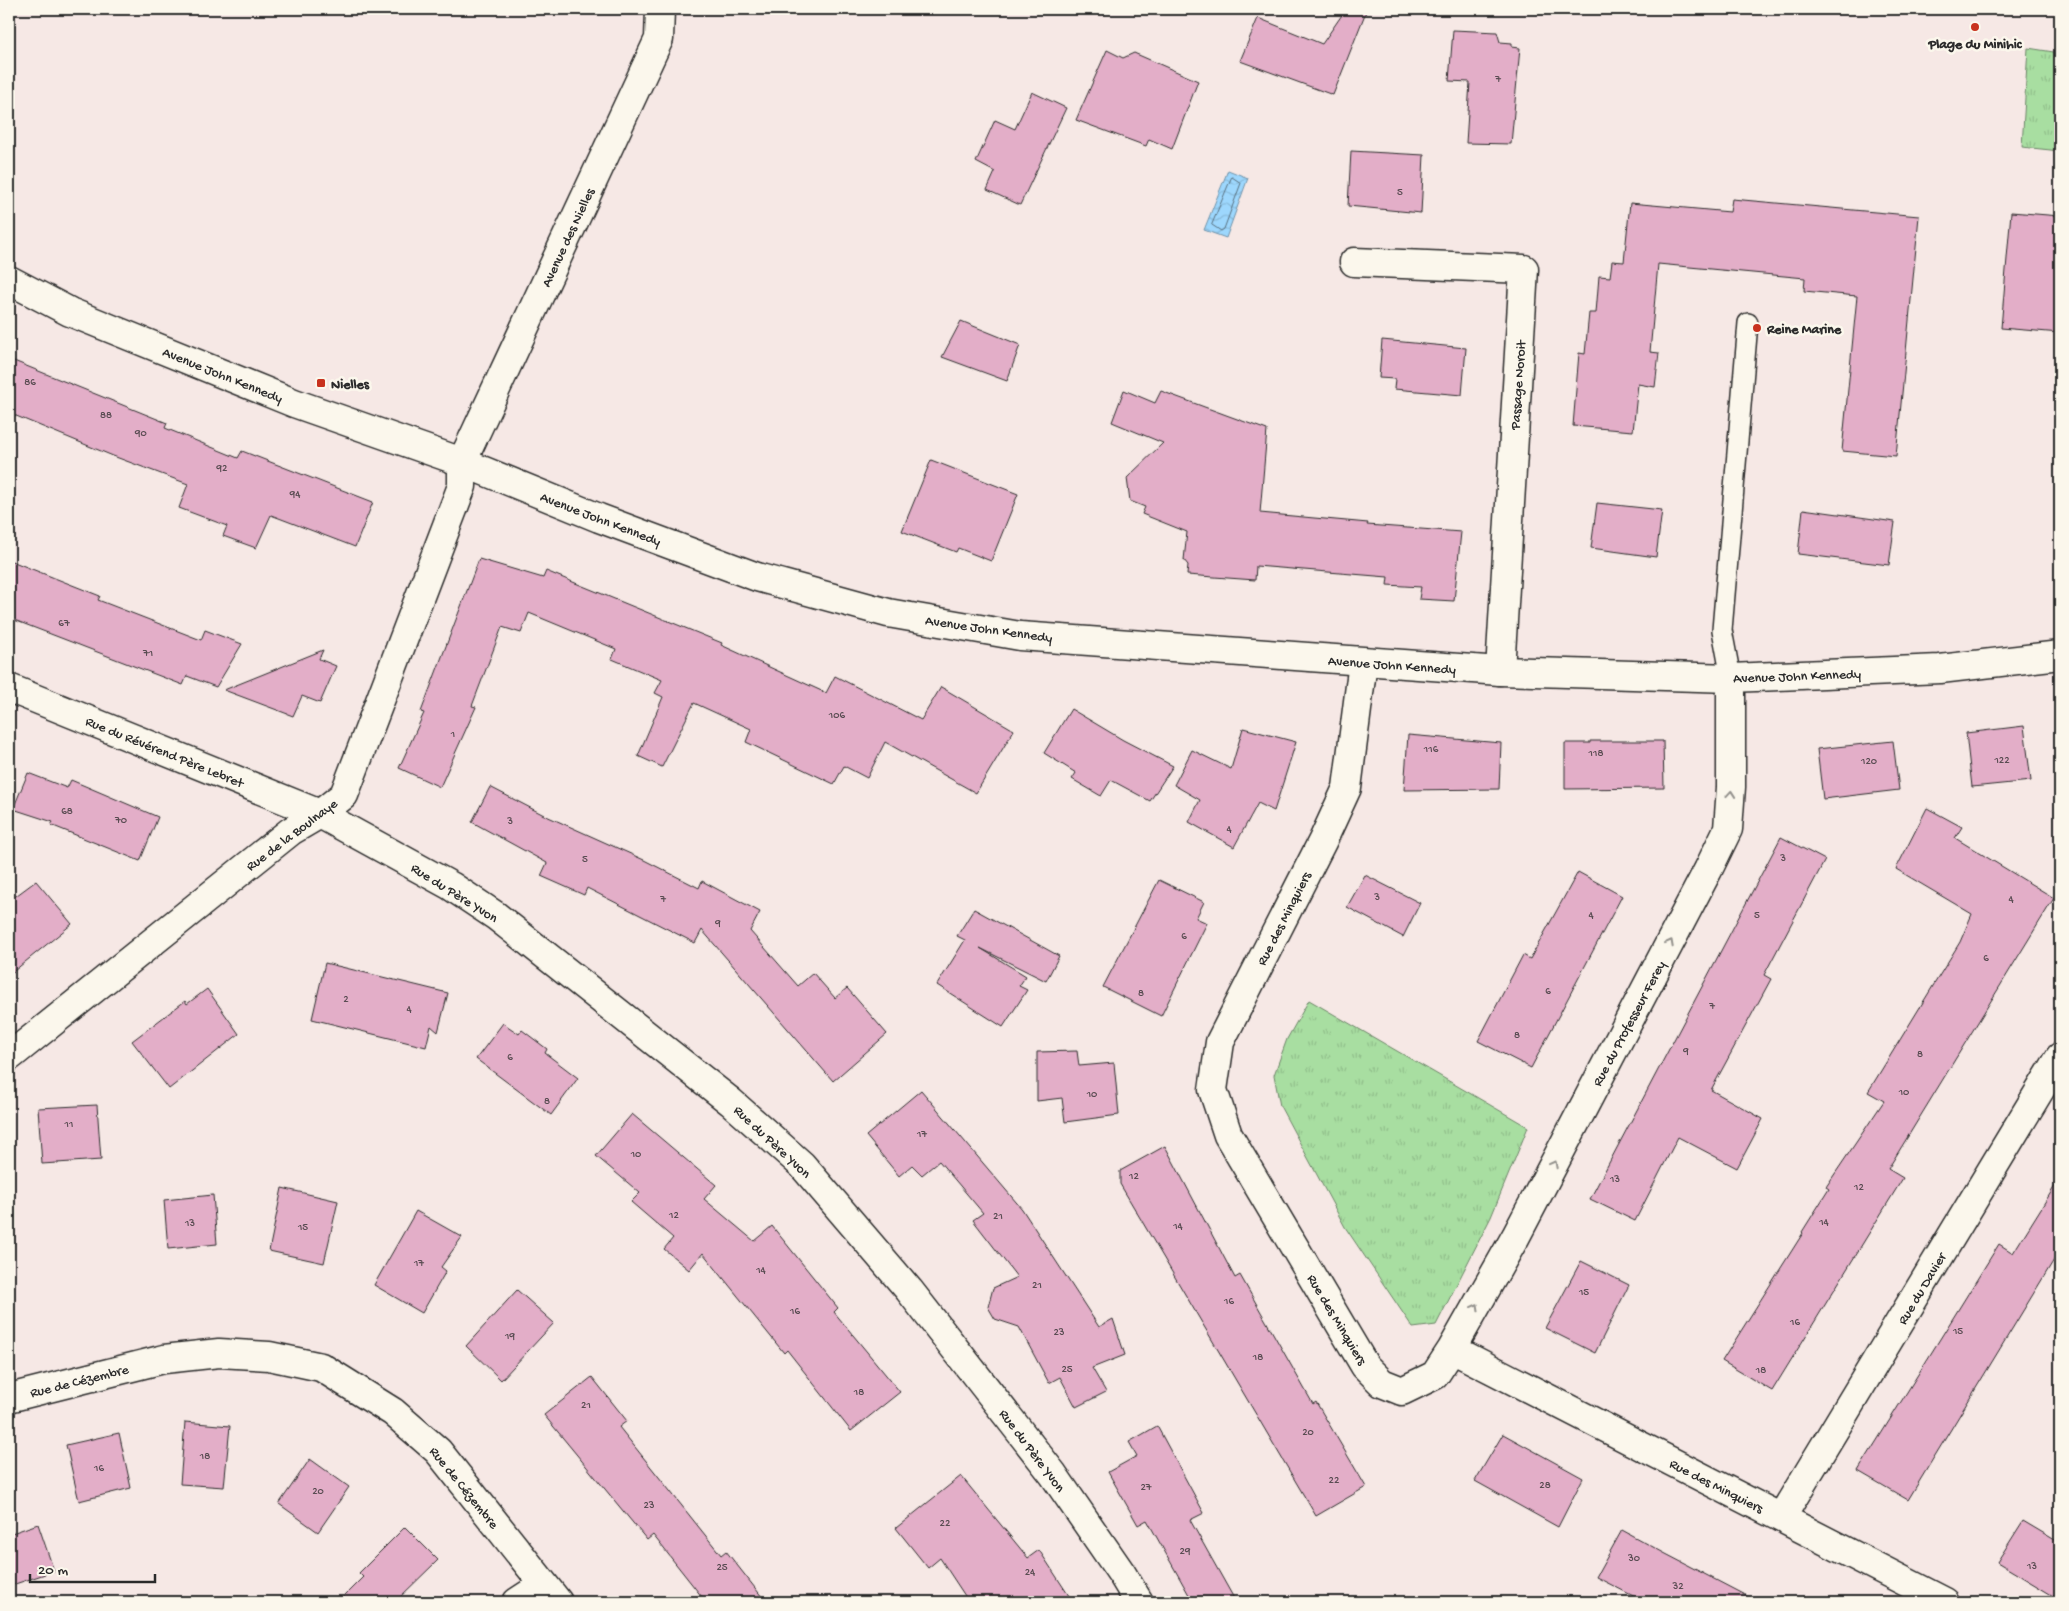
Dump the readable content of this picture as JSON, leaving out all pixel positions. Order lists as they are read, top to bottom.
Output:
{
  "streets": {
    "street": [
      "Avenue des Nielles",
      "Avenue John Kennedy",
      "Passage Noroit",
      "Rue du Révérend Père Lebret",
      "Rue de la Boulnaye",
      "Rue du Père Yvon",
      "Rue des Minquiers",
      "Rue du Professeur Ferey",
      "Rue du Davier",
      "Rue de Cézembre"
    ]
  },
  "crossings": [
    ["Avenue des Nielles", "Avenue John Kennedy"],
    ["Avenue des Nielles", "Rue de la Boulnaye"],
    ["Avenue John Kennedy", "Passage Noroit"],
    ["Avenue John Kennedy", "Rue de la Boulnaye"],
    ["Avenue John Kennedy", "Rue des Minquiers"],
    ["Avenue John Kennedy", "Rue du Professeur Ferey"],
    ["Rue du Révérend Père Lebret", "Rue de la Boulnaye"],
    ["Rue du Révérend Père Lebret", "Rue du Père Yvon"],
    ["Rue de la Boulnaye", "Rue du Père Yvon"],
    ["Rue des Minquiers", "Rue du Professeur Ferey"],
    ["Rue des Minquiers", "Rue du Davier"]
  ],
  "one_way": ["Rue du Professeur Ferey"],
  "places": {
    "other": ["Plage du Minihic", "Reine Marine"],
    "transit": ["Nielles"]
  },
  "house_numbers": [
    "7",
    "5",
    "86",
    "88",
    "90",
    "92",
    "94",
    "67",
    "71",
    "106",
    "1",
    "116",
    "118",
    "122",
    "120",
    "68",
    "70",
    "3",
    "4",
    "3",
    "5",
    "3",
    "7",
    "4",
    "4",
    "5",
    "9",
    "6",
    "6",
    "6",
    "8",
    "2",
    "7",
    "4",
    "8",
    "9",
    "8",
    "6",
    "10",
    "10",
    "8",
    "11",
    "17",
    "10",
    "12",
    "13",
    "12",
    "12",
    "21",
    "14",
    "13",
    "14",
    "15",
    "17",
    "14",
    "21",
    "15",
    "16",
    "16",
    "16",
    "15",
    "23",
    "19",
    "18",
    "25",
    "18",
    "18",
    "21",
    "20",
    "18",
    "16",
    "22",
    "28",
    "27",
    "20",
    "23",
    "22",
    "29",
    "30",
    "13",
    "25",
    "24",
    "32"
  ],
  "scale_bar": "20 m"
}
